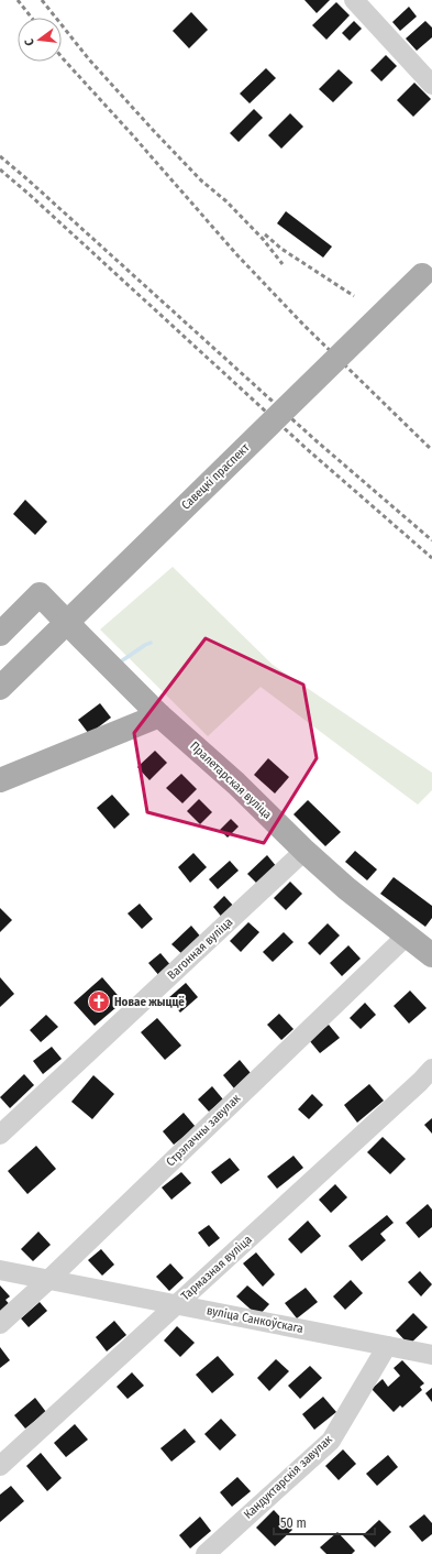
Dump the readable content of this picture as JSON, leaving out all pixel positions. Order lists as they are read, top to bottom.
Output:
{
  "streets": {
    "main road": ["Савецкі праспект", "Пралетарская вуліца"],
    "street": [
      "Вагонная вуліца",
      "Стрэлачны завулак",
      "Тармазная вуліца",
      "вуліца Санкоўскага",
      "Кандуктарскія завулак"
    ]
  },
  "crossings": [
    ["Пралетарская вуліца", "Вагонная вуліца"],
    ["Пралетарская вуліца", "Стрэлачны завулак"],
    ["Стрэлачны завулак", "вуліца Санкоўскага"],
    ["Тармазная вуліца", "вуліца Санкоўскага"],
    ["вуліца Санкоўскага", "Кандуктарскія завулак"]
  ],
  "places": {
    "church": ["Новае жыццё"]
  },
  "scale_bar": "50 m",
  "north": "left"
}
